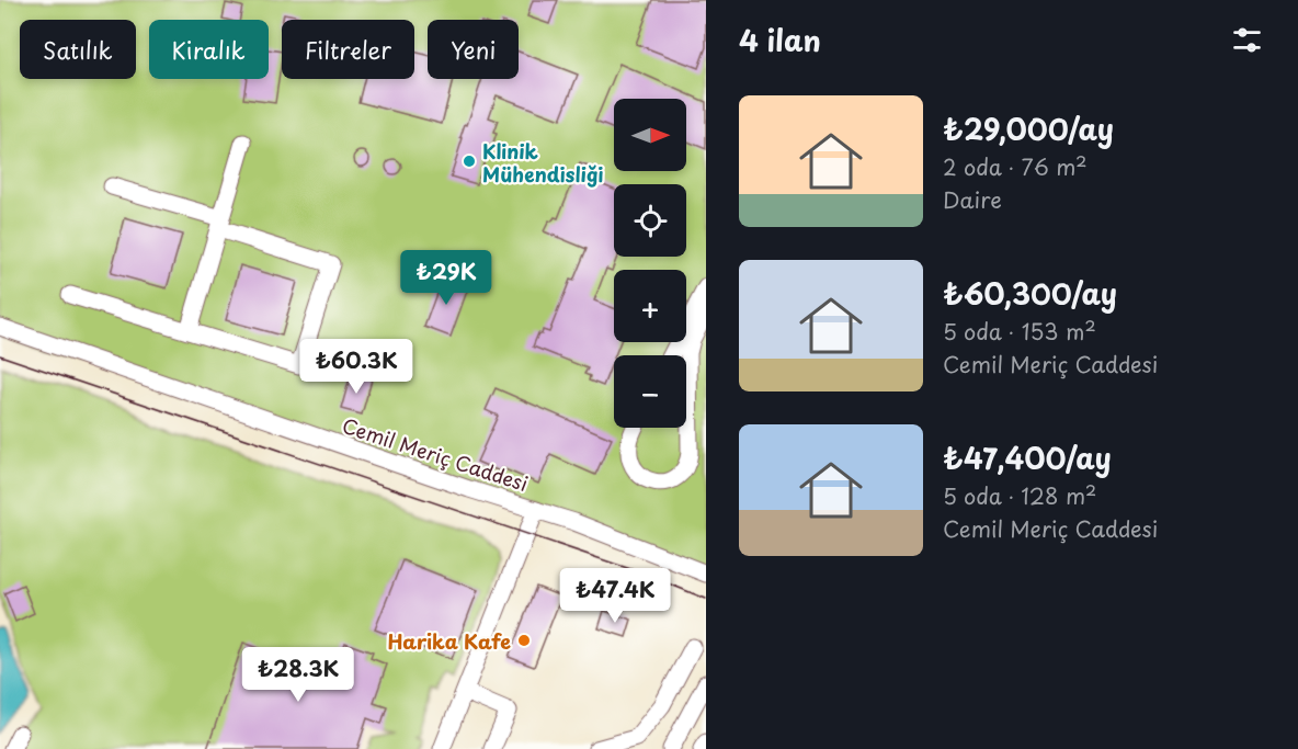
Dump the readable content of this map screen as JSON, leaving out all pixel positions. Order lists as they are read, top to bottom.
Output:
{
  "streets": {
    "street": ["Cemil Meriç Caddesi"]
  },
  "places": ["Klinik Mühendisliği", "Harika Kafe"],
  "north": "right",
  "page": {
    "heading": "4 ilan",
    "chip": [
      "Satılık",
      "Kiralık",
      "Filtreler",
      "Yeni"
    ],
    "list": [
      {
        "name": "₺29,000/ay",
        "note": "2 oda · 76 m² · Daire"
      },
      {
        "name": "₺60,300/ay",
        "note": "5 oda · 153 m² · Cemil Meriç Caddesi"
      },
      {
        "name": "₺47,400/ay",
        "note": "5 oda · 128 m² · Cemil Meriç Caddesi"
      }
    ],
    "map_buttons": ["+", "−"],
    "price": [
      "₺29K",
      "₺60.3K",
      "₺47.4K",
      "₺28.3K"
    ]
  }
}
